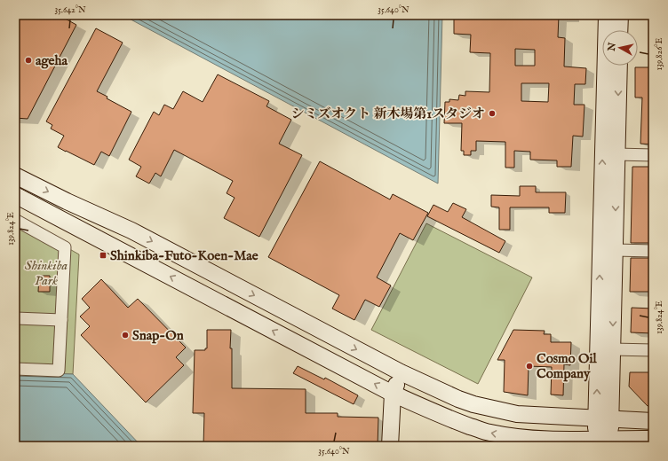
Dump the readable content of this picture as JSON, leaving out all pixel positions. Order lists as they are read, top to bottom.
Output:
{
  "parks": ["Shinkiba Park"],
  "places": {
    "other": [
      "ageha",
      "シミズオクト 新木場第1スタジオ",
      "Snap-On",
      "Cosmo Oil Company"
    ],
    "transit": ["Shinkiba-Futo-Koen-Mae"]
  },
  "north": "left",
  "coordinates": [
    "35.642°N",
    "35.640°N",
    "139.826°E",
    "139.824°E"
  ]
}
